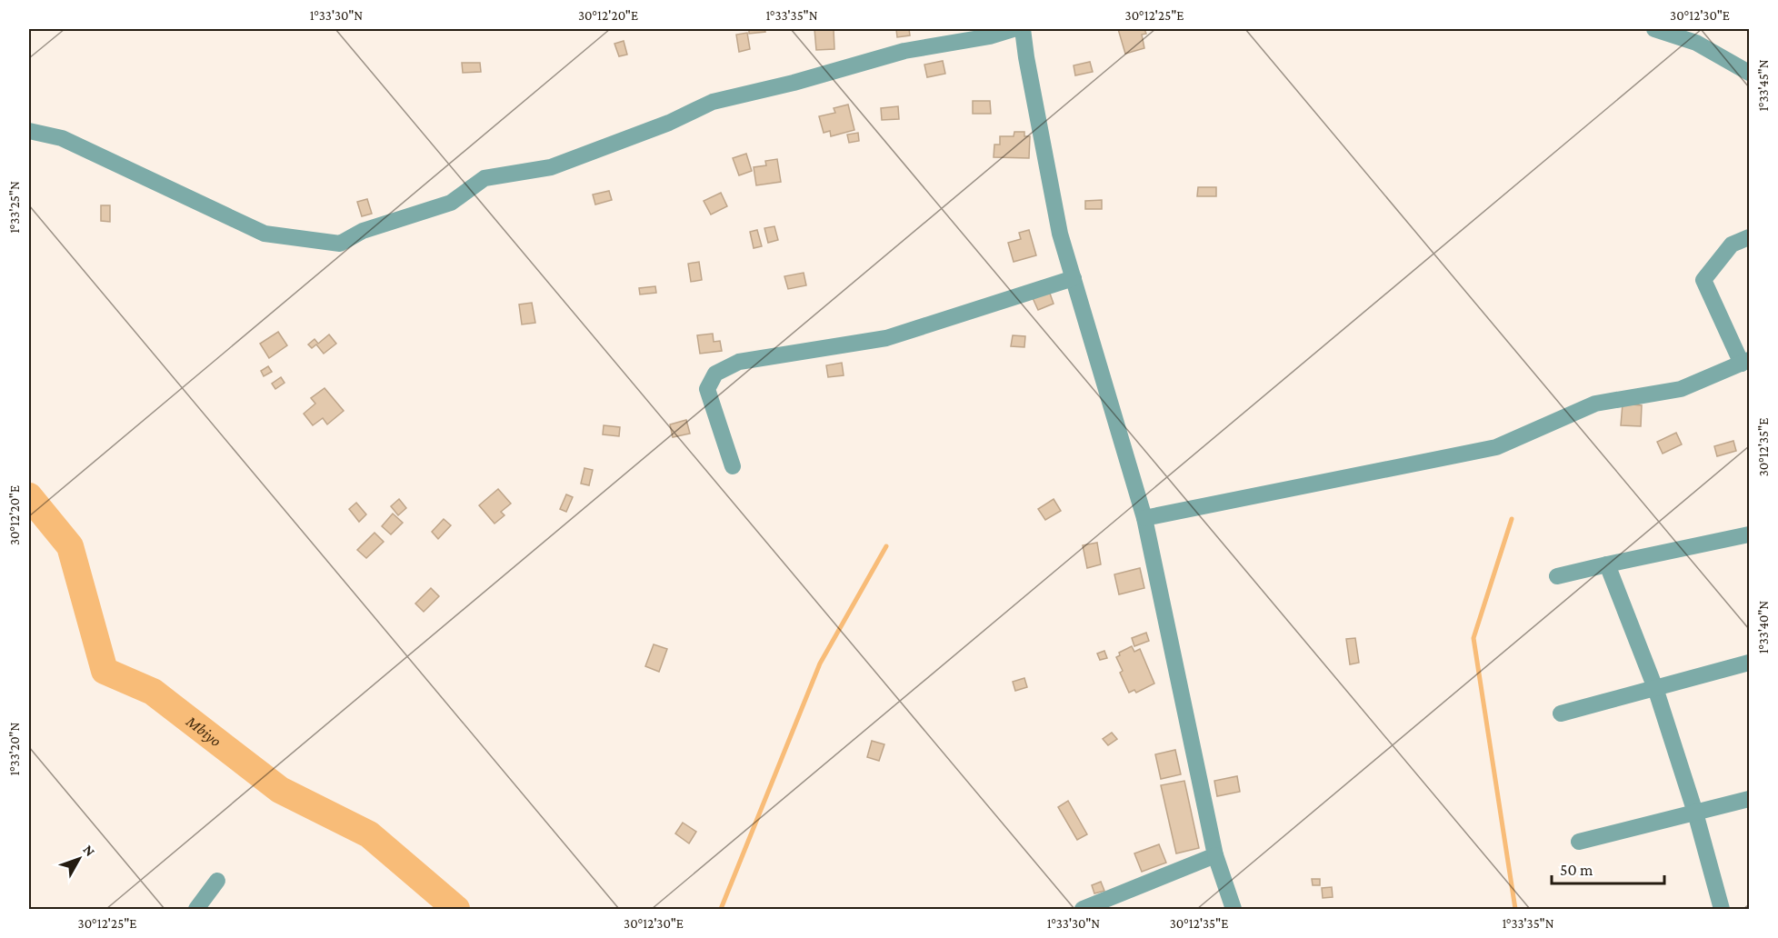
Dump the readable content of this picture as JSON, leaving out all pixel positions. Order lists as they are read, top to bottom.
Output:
{
  "water": ["Mbiyo"],
  "scale_bar": "50 m",
  "north": "top right",
  "coordinates": [
    "1°33'30\"N",
    "30°12'20\"E",
    "1°33'35\"N",
    "30°12'25\"E",
    "30°12'30\"E",
    "1°33'45\"N",
    "1°33'25\"N",
    "30°12'35\"E",
    "1°33'40\"N",
    "1°33'20\"N"
  ]
}
